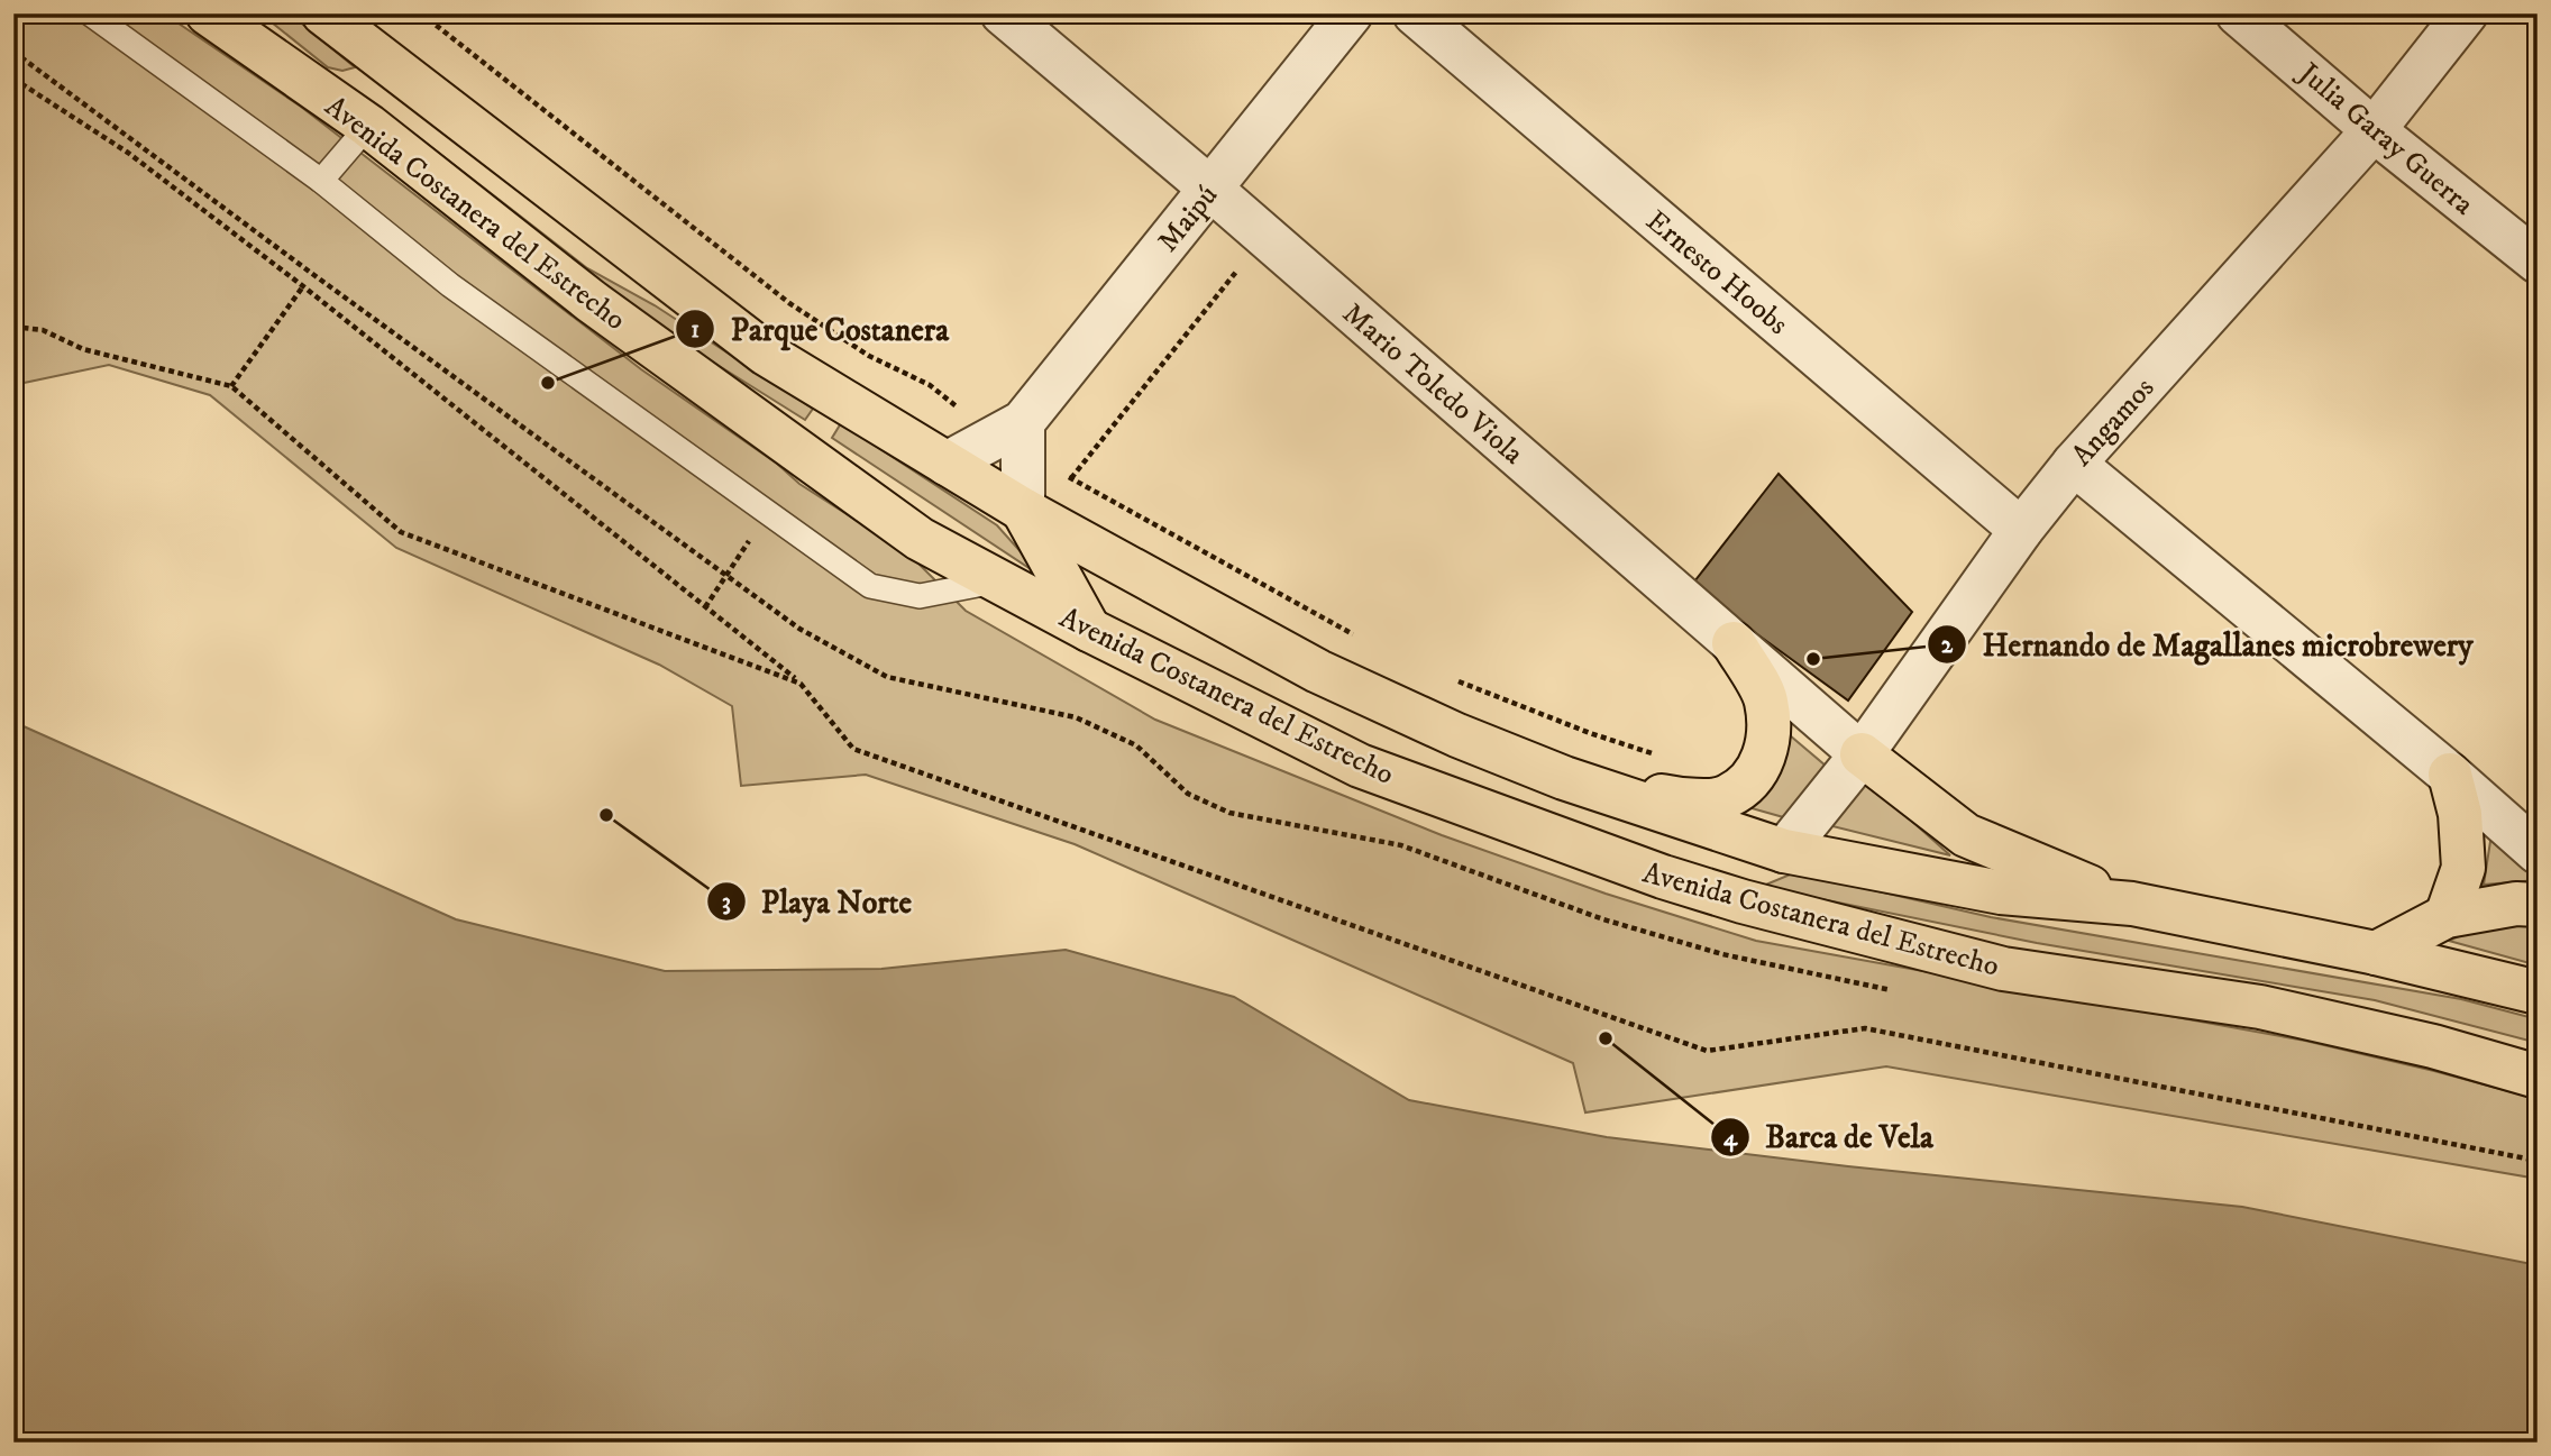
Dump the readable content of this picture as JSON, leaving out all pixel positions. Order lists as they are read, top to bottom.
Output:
{
  "streets": {
    "main road": ["Avenida Costanera del Estrecho"],
    "street": [
      "Julia Garay Guerra",
      "Maipú",
      "Ernesto Hoobs",
      "Mario Toledo Viola",
      "Angamos"
    ]
  },
  "crossings": [
    ["Julia Garay Guerra", "Angamos"],
    ["Avenida Costanera del Estrecho", "Maipú"],
    ["Avenida Costanera del Estrecho", "Angamos"],
    ["Maipú", "Mario Toledo Viola"],
    ["Ernesto Hoobs", "Angamos"],
    ["Mario Toledo Viola", "Angamos"]
  ],
  "places": [
    "Parque Costanera",
    "Hernando de Magallanes microbrewery",
    "Playa Norte",
    "Barca de Vela"
  ]
}
